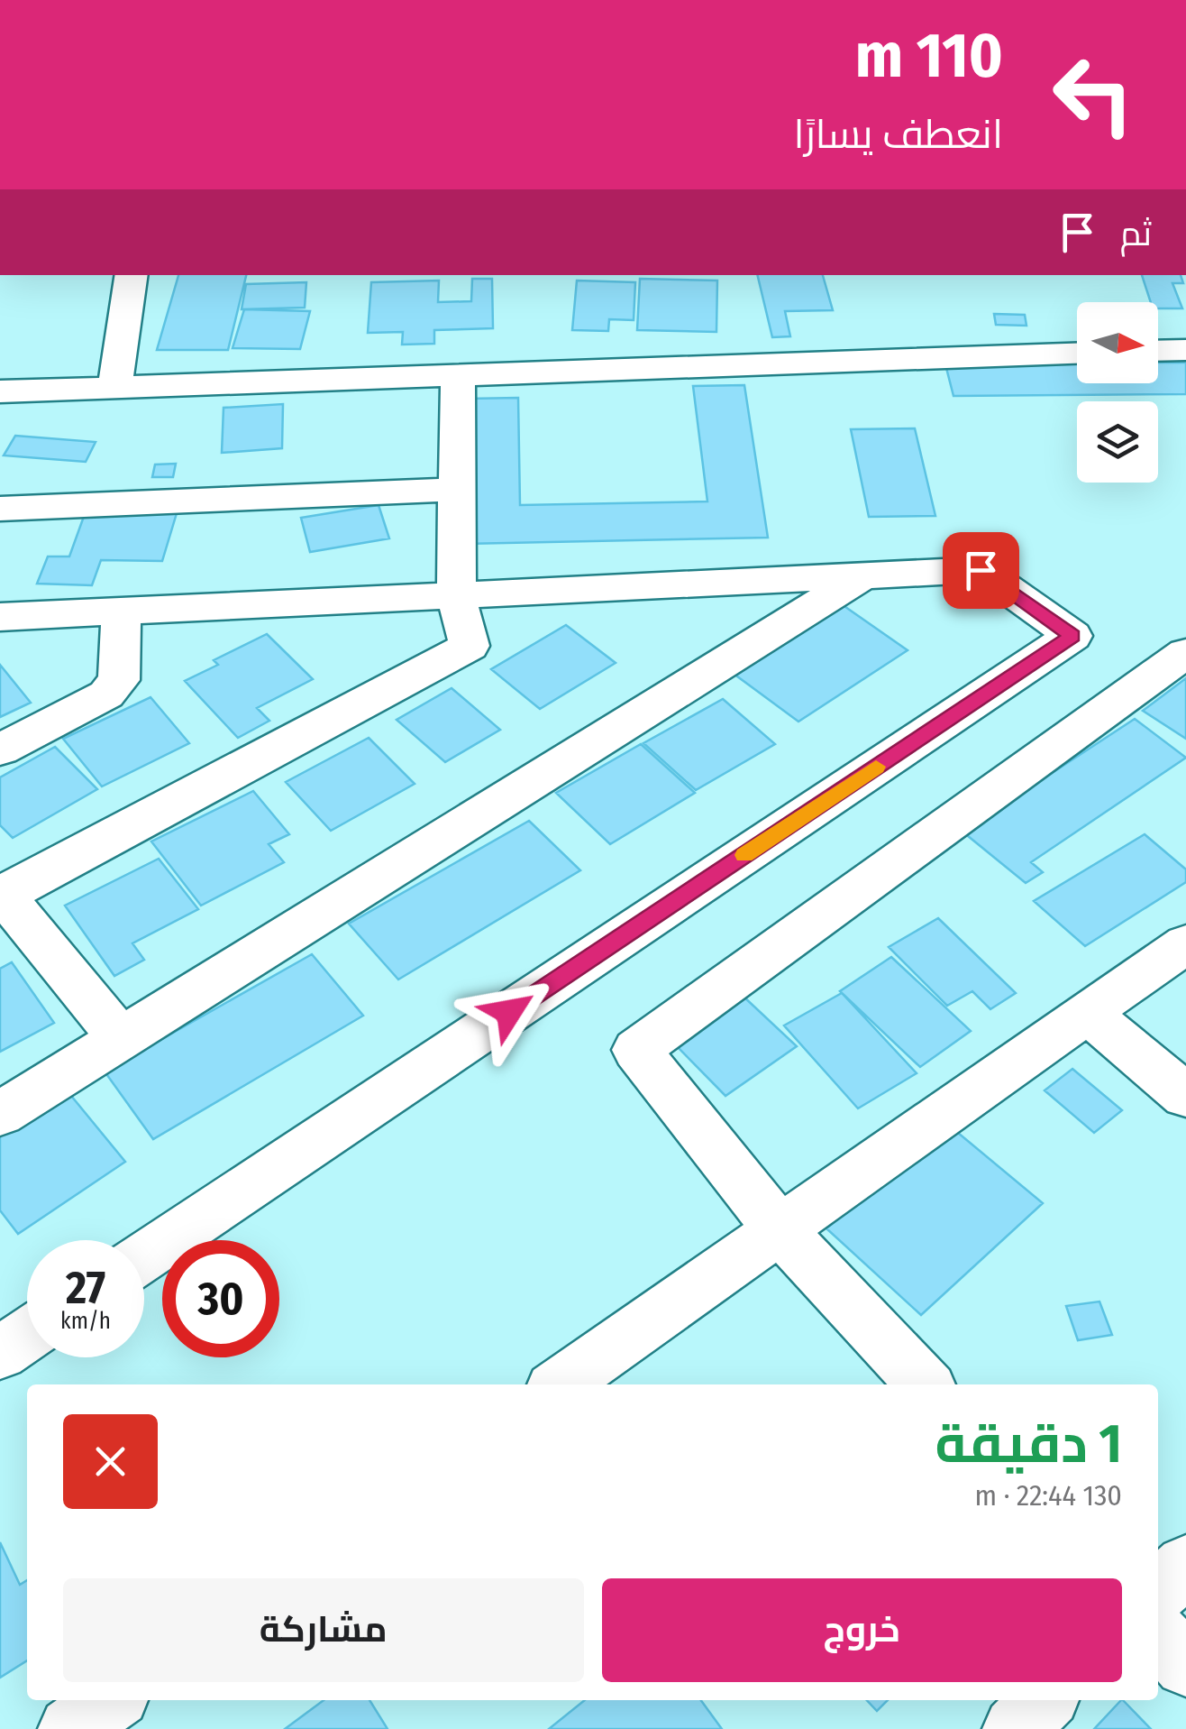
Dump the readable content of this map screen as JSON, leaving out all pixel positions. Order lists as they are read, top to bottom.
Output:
{
  "north": "right",
  "page": {
    "turn": ["110 m", "انعطف يسارًا"],
    "then": "ثم",
    "speed": "27 km/h",
    "limit": "30",
    "heading": ["1 دقيقة", "130 m · 22:44"],
    "buttons": ["خروج", "مشاركة"]
  }
}
